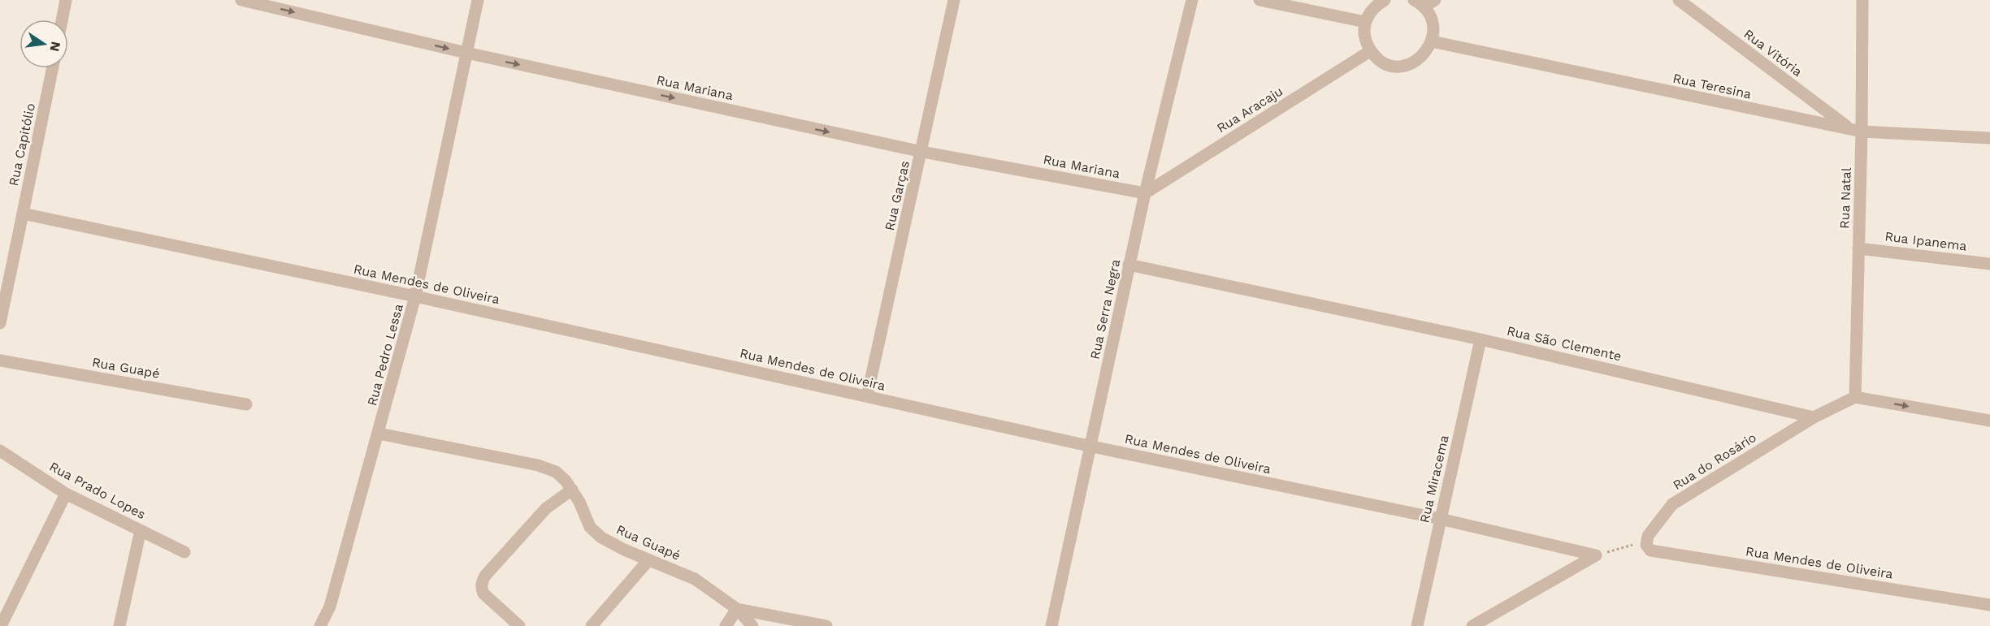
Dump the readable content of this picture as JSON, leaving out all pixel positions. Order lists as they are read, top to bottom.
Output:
{
  "streets": {
    "street": [
      "Rua Vitória",
      "Rua Teresina",
      "Rua Mariana",
      "Rua Aracaju",
      "Rua Capitólio",
      "Rua Garças",
      "Rua Natal",
      "Rua Ipanema",
      "Rua Mendes de Oliveira",
      "Rua Serra Negra",
      "Rua São Clemente",
      "Rua Pedro Lessa",
      "Rua Guapé",
      "Rua do Rosário",
      "Rua Miracema",
      "Rua Prado Lopes"
    ]
  },
  "crossings": [
    ["Rua Vitória", "Rua Teresina"],
    ["Rua Vitória", "Rua Natal"],
    ["Rua Teresina", "Rua Natal"],
    ["Rua Mariana", "Rua Aracaju"],
    ["Rua Mariana", "Rua Garças"],
    ["Rua Mariana", "Rua Serra Negra"],
    ["Rua Mariana", "Rua Pedro Lessa"],
    ["Rua Aracaju", "Rua Serra Negra"],
    ["Rua Capitólio", "Rua Mendes de Oliveira"],
    ["Rua Garças", "Rua Mendes de Oliveira"],
    ["Rua Natal", "Rua Ipanema"],
    ["Rua Mendes de Oliveira", "Rua Serra Negra"],
    ["Rua Mendes de Oliveira", "Rua Pedro Lessa"],
    ["Rua Mendes de Oliveira", "Rua do Rosário"],
    ["Rua Mendes de Oliveira", "Rua Miracema"],
    ["Rua Serra Negra", "Rua São Clemente"],
    ["Rua São Clemente", "Rua do Rosário"],
    ["Rua São Clemente", "Rua Miracema"],
    ["Rua Pedro Lessa", "Rua Guapé"]
  ],
  "one_way": ["Rua Mariana"],
  "north": "right"
}
